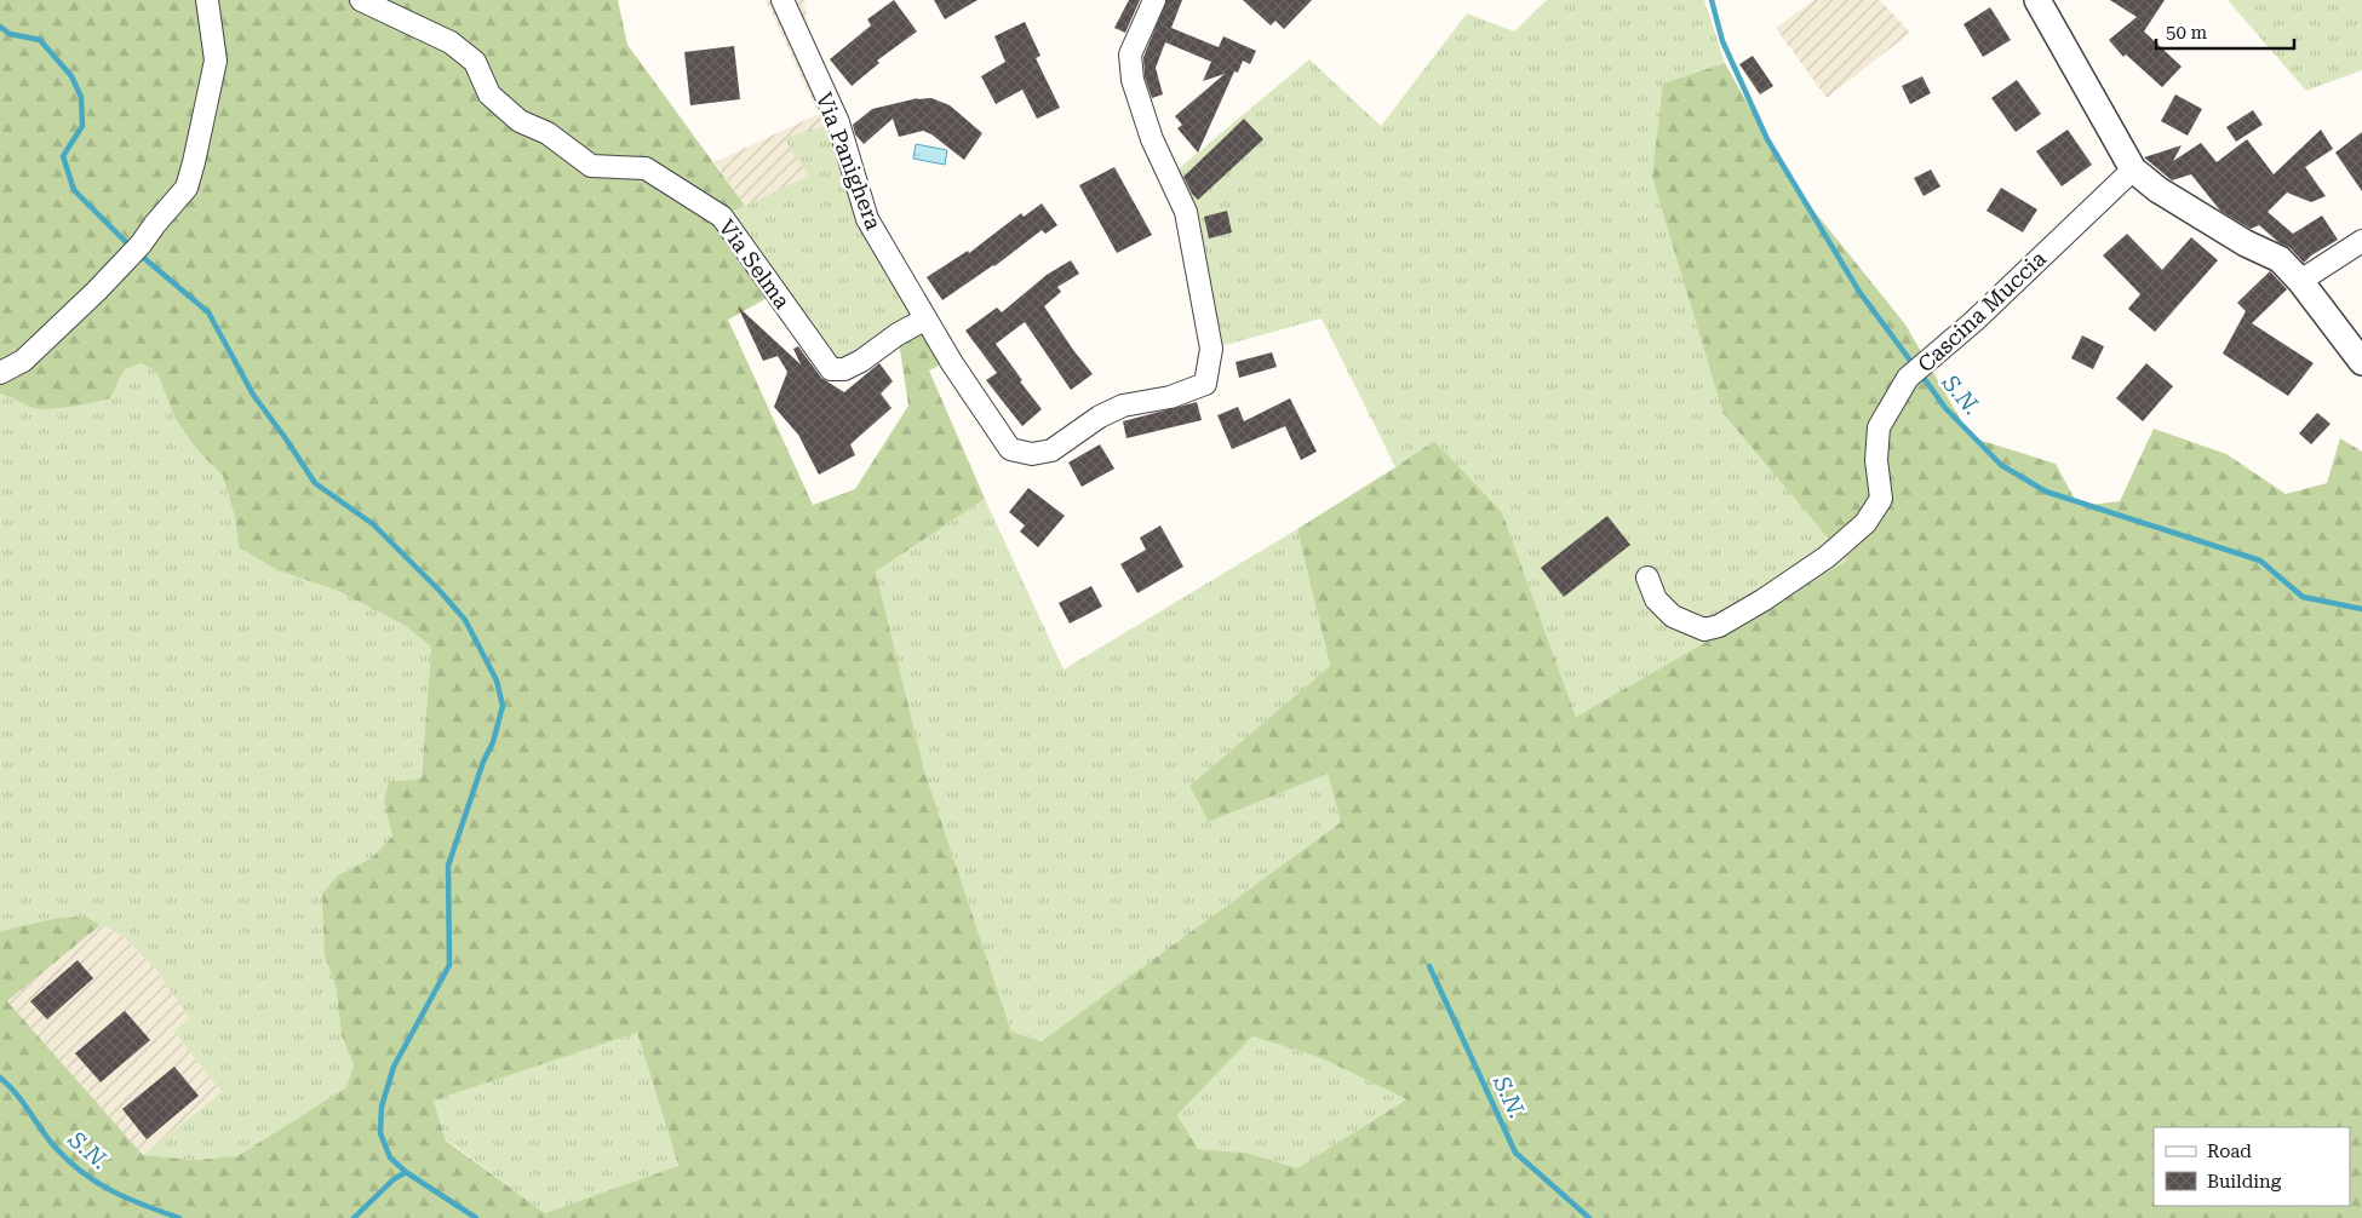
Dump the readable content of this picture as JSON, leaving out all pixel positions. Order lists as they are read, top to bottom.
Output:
{
  "streets": {
    "street": ["Via Panighera", "Via Selma", "Cascina Muccia"]
  },
  "crossings": [
    ["Via Panighera", "Via Selma"]
  ],
  "water": ["S.N."],
  "legend": ["Road", "Building"],
  "scale_bar": "50 m"
}
